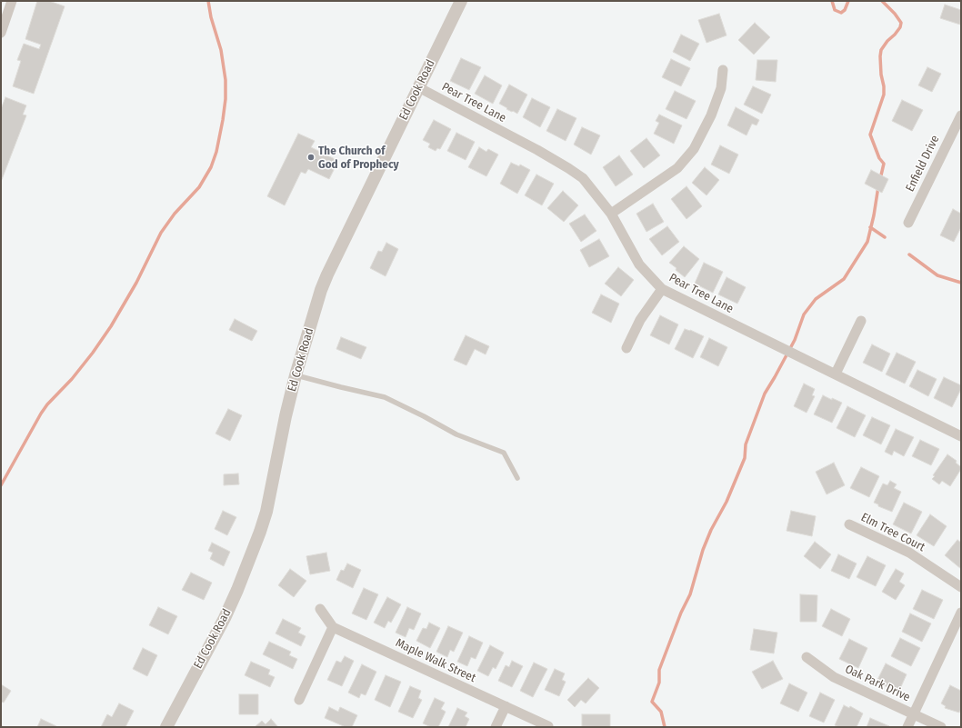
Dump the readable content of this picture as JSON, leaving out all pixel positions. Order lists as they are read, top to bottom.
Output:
{
  "streets": {
    "street": [
      "Ed Cook Road",
      "Pear Tree Lane",
      "Enfield Drive",
      "Elm Tree Court",
      "Maple Walk Street",
      "Oak Park Drive"
    ]
  },
  "crossings": [
    ["Ed Cook Road", "Pear Tree Lane"]
  ],
  "places": ["The Church of God of Prophecy"]
}
